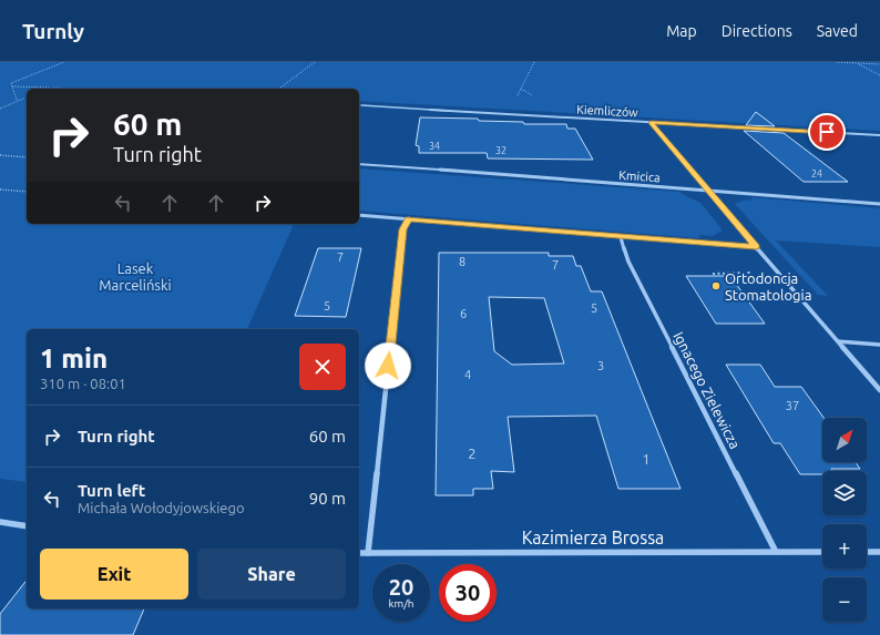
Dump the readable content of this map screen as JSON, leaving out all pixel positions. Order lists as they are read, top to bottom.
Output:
{
  "streets": {
    "street": [
      "Kiemliczów",
      "Kmicica",
      "Ignacego Zielewicza",
      "Kazimierza Brossa"
    ]
  },
  "crossings": [
    ["Ignacego Zielewicza", "Kazimierza Brossa"]
  ],
  "parks": ["Lasek Marceliński"],
  "places": ["Ortodoncja Stomatologia"],
  "house_numbers": [
    "34",
    "32",
    "24",
    "7",
    "8",
    "7",
    "5",
    "5",
    "6",
    "3",
    "4",
    "37",
    "2",
    "1"
  ],
  "north": "top right",
  "page": {
    "header": "Turnly",
    "nav": ["Map", "Directions", "Saved"],
    "turn": ["60 m", "Turn right"],
    "heading": ["1 min", "310 m · 08:01"],
    "list": [
      {
        "name": "Turn right",
        "value": "60 m"
      },
      {
        "name": "Turn left",
        "note": "Michała Wołodyjowskiego",
        "value": "90 m"
      }
    ],
    "map_buttons": ["+", "−"],
    "buttons": ["Exit", "Share"],
    "speed": "20 km/h",
    "limit": "30"
  }
}
